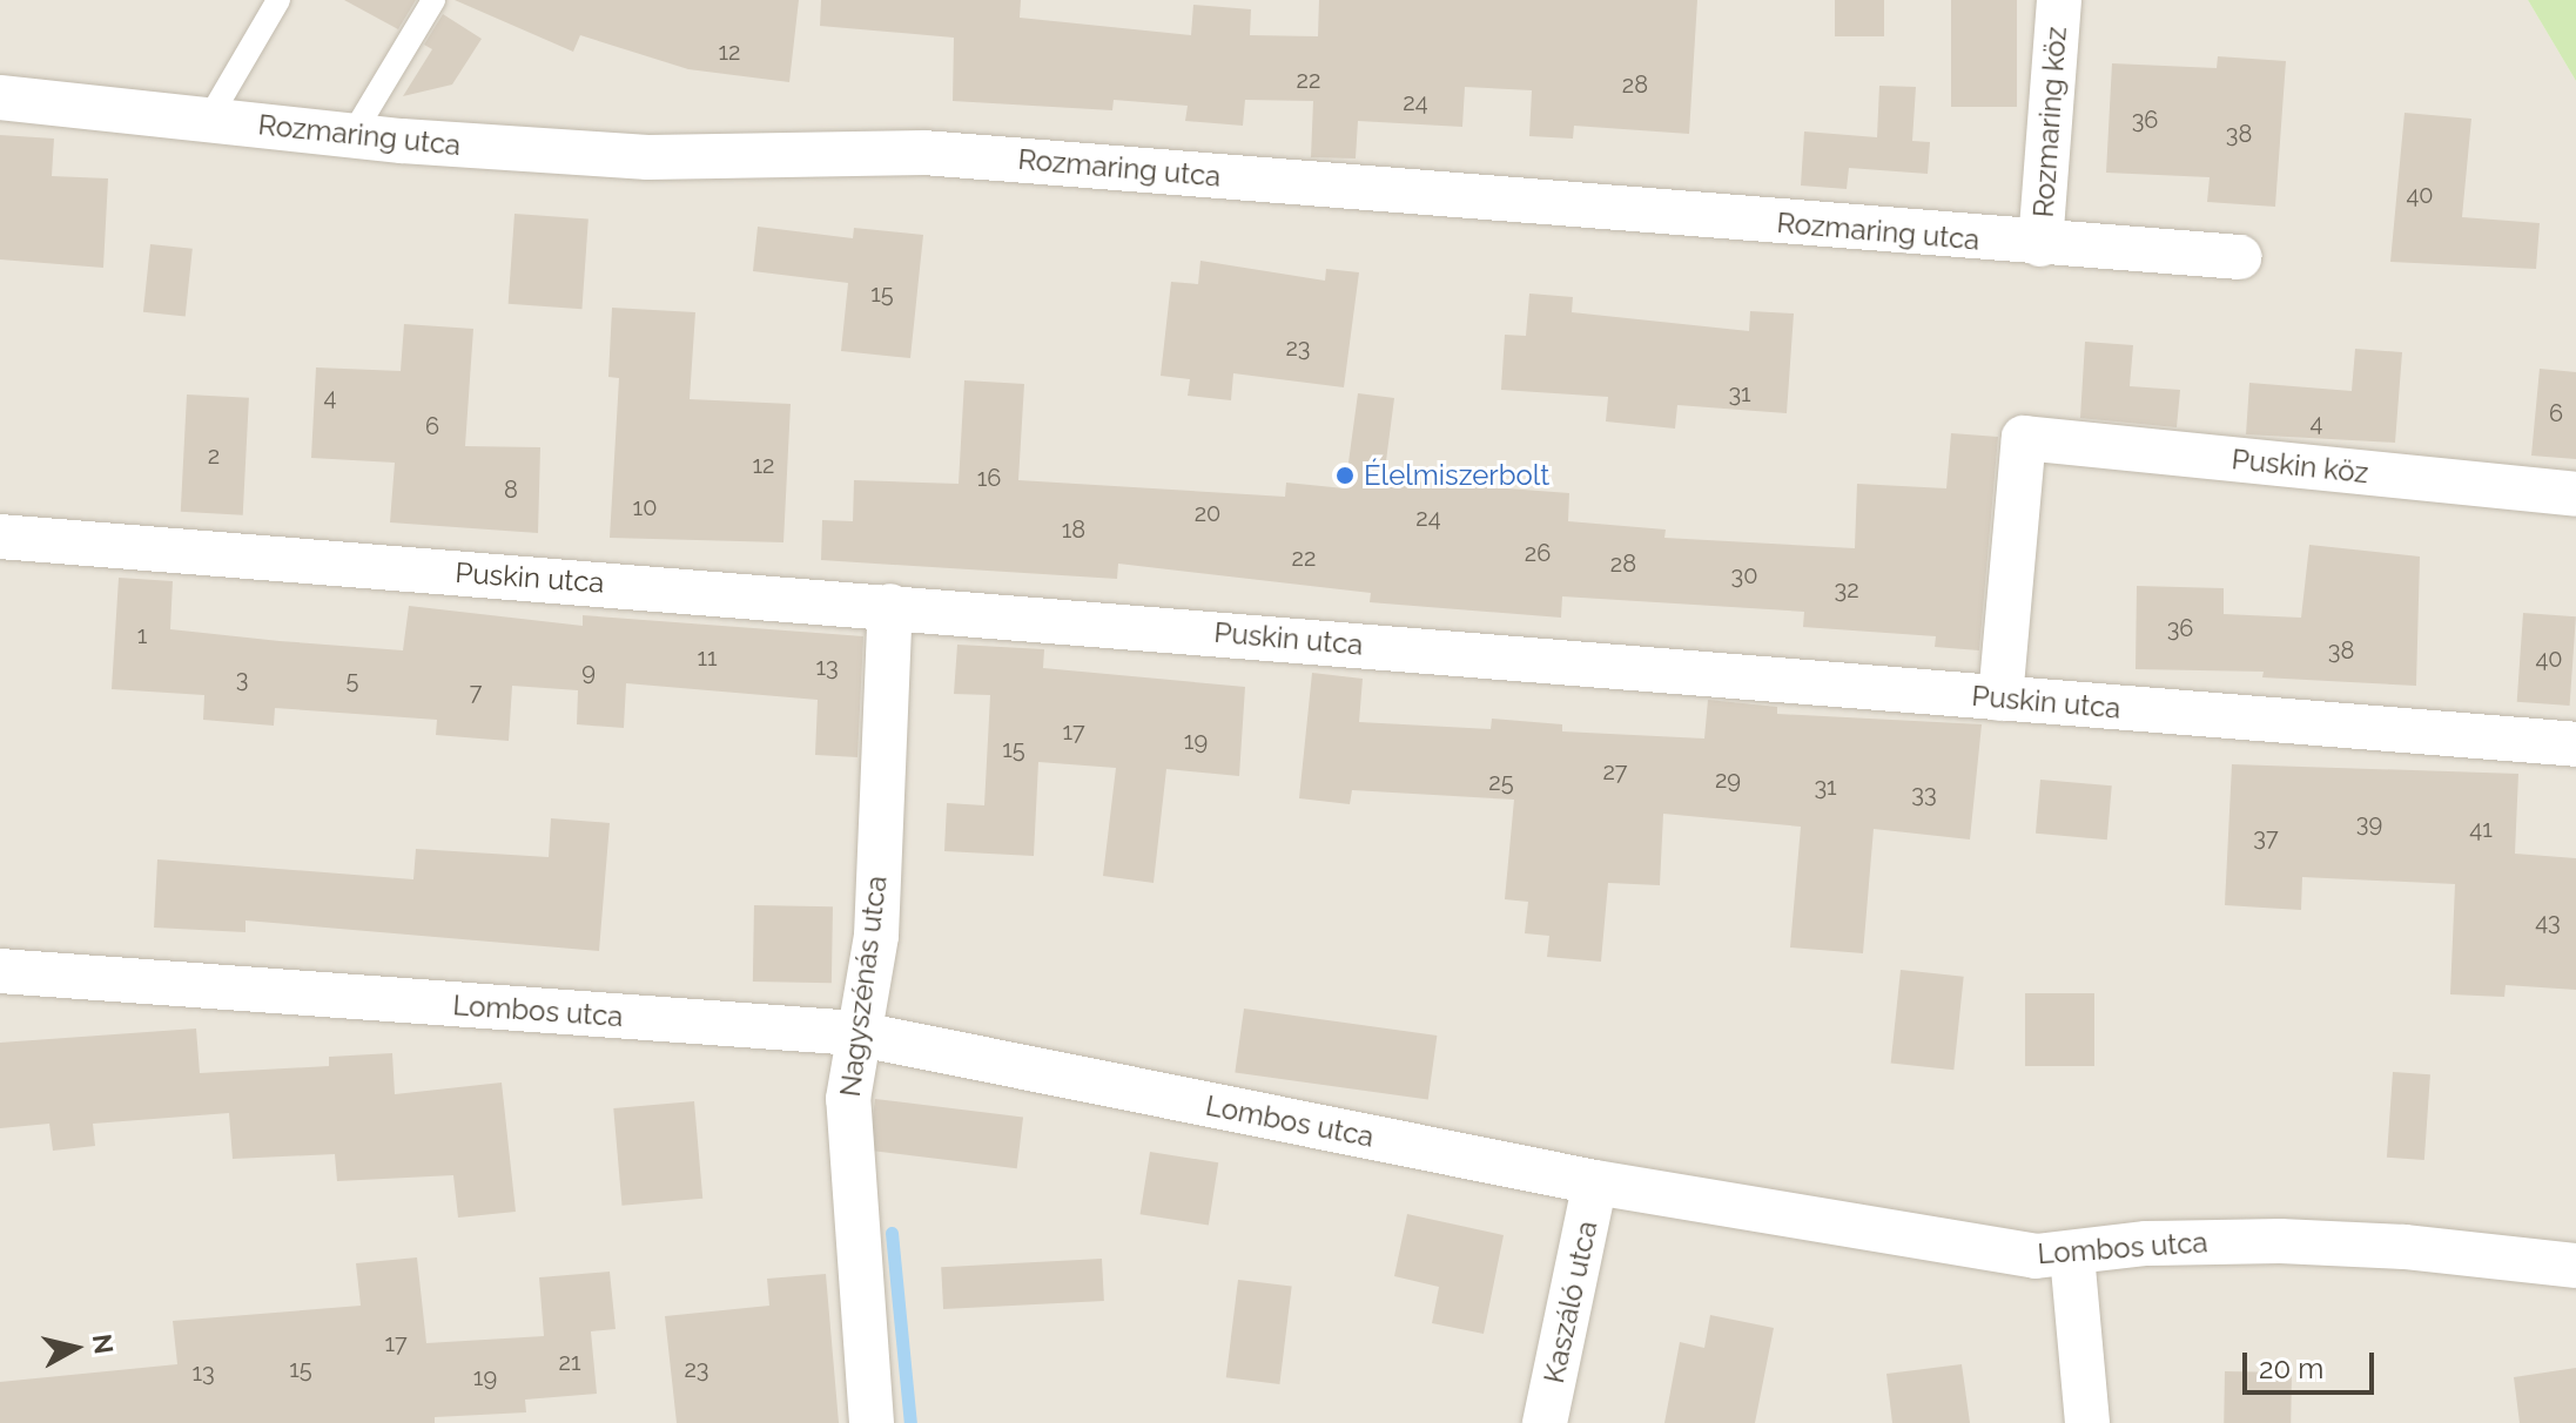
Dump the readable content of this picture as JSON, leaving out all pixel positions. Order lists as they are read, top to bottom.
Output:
{
  "streets": {
    "street": [
      "Rozmaring köz",
      "Rozmaring utca",
      "Puskin köz",
      "Puskin utca",
      "Nagyszénás utca",
      "Lombos utca",
      "Kaszáló utca"
    ]
  },
  "crossings": [
    ["Rozmaring köz", "Rozmaring utca"],
    ["Puskin köz", "Puskin utca"],
    ["Puskin utca", "Nagyszénás utca"],
    ["Nagyszénás utca", "Lombos utca"],
    ["Lombos utca", "Kaszáló utca"]
  ],
  "places": ["Élelmiszerbolt"],
  "house_numbers": [
    "12",
    "22",
    "28",
    "24",
    "36",
    "38",
    "40",
    "15",
    "23",
    "31",
    "4",
    "6",
    "4",
    "6",
    "2",
    "12",
    "16",
    "8",
    "10",
    "20",
    "24",
    "18",
    "26",
    "22",
    "28",
    "30",
    "32",
    "36",
    "1",
    "38",
    "11",
    "40",
    "13",
    "9",
    "3",
    "5",
    "7",
    "17",
    "19",
    "15",
    "27",
    "29",
    "25",
    "31",
    "33",
    "39",
    "41",
    "37",
    "43",
    "17",
    "21",
    "15",
    "23",
    "13",
    "19"
  ],
  "scale_bar": "20 m",
  "north": "right"
}
